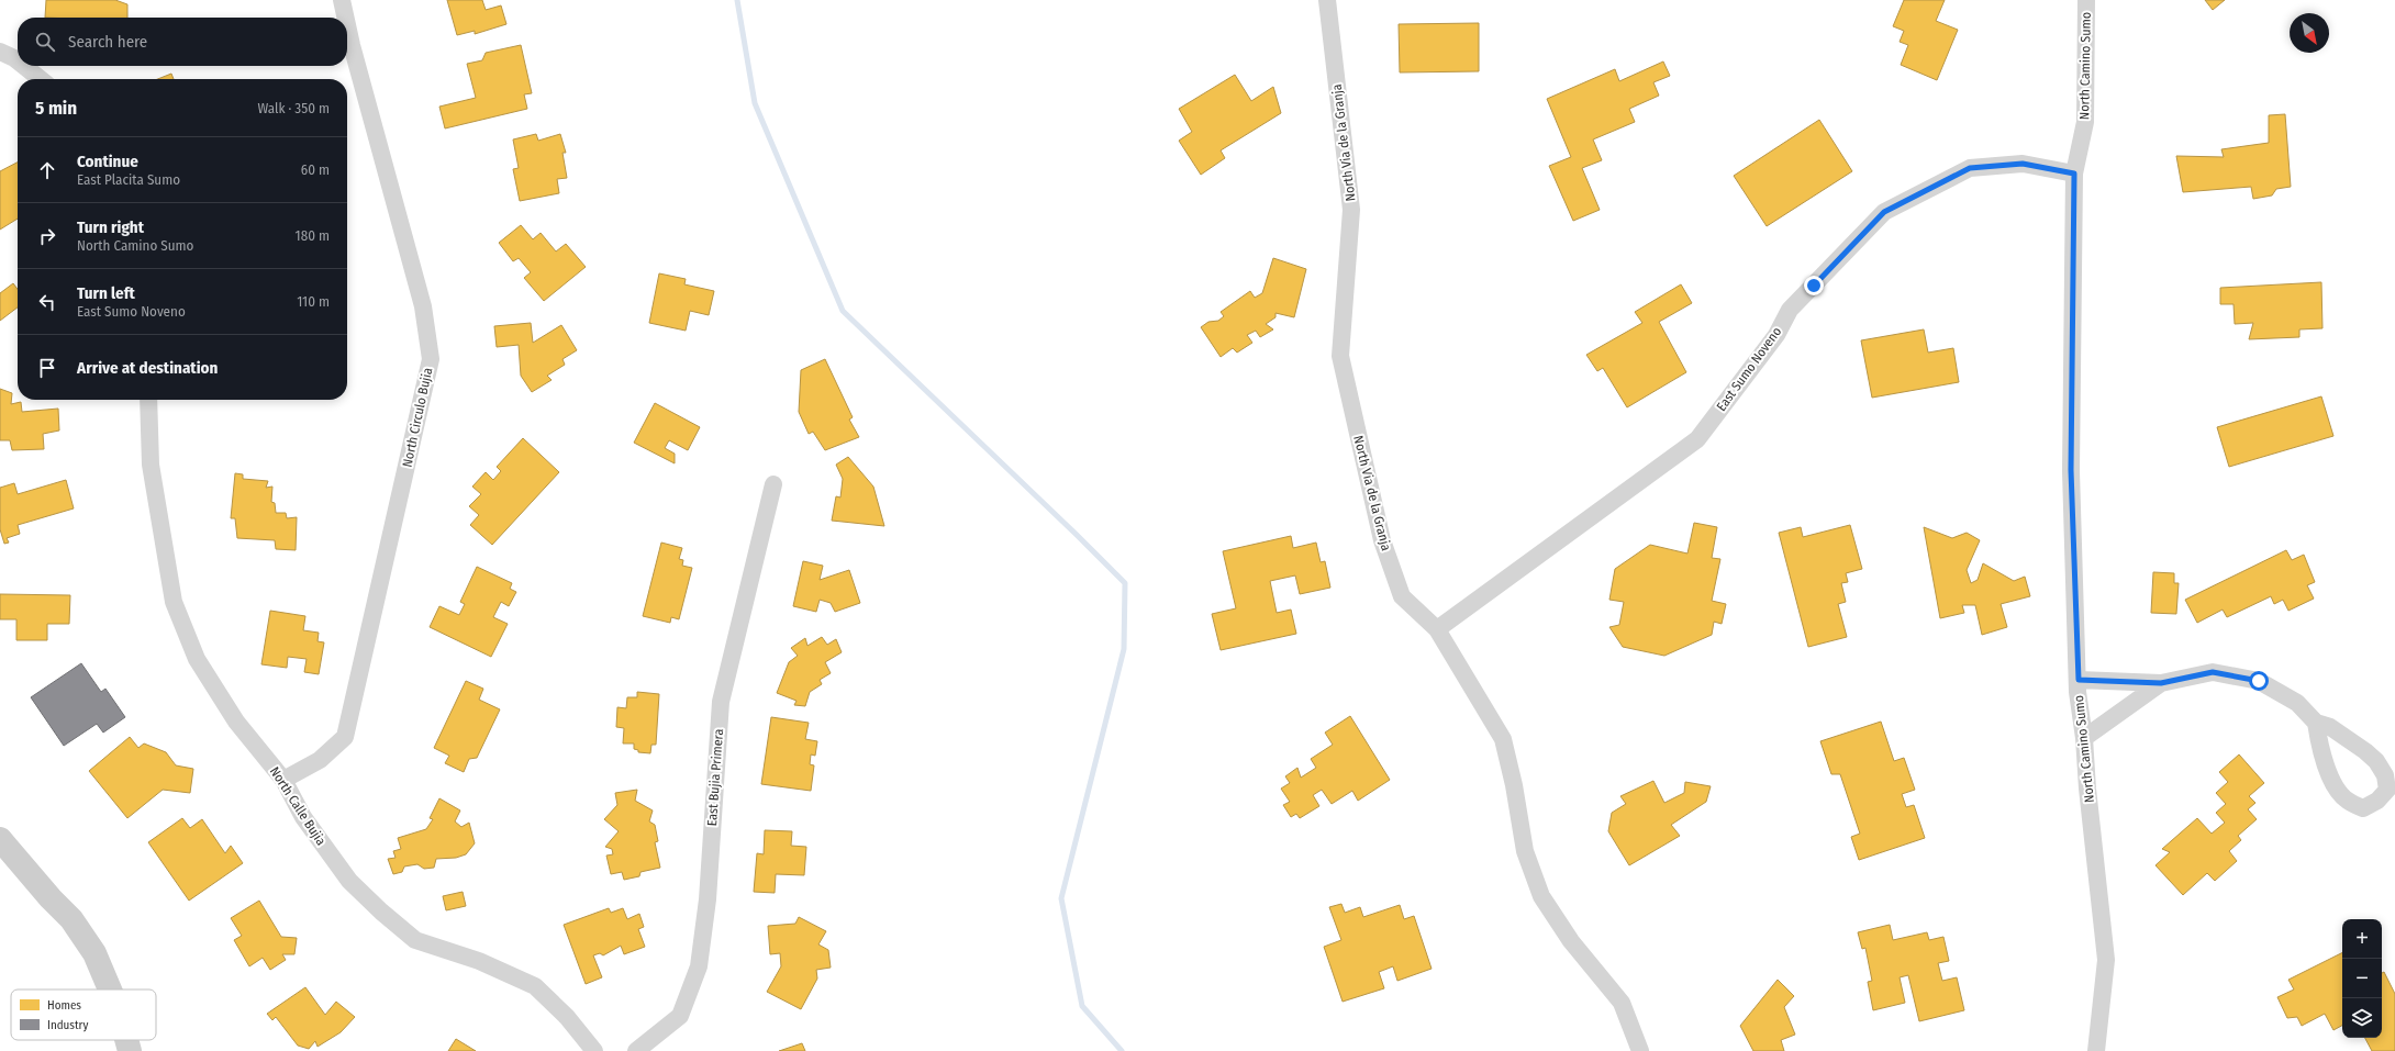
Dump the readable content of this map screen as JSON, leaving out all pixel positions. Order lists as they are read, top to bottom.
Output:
{
  "streets": {
    "street": [
      "North Camino Sumo",
      "North Via de la Granja",
      "East Sumo Noveno",
      "North Circulo Bujia",
      "East Bujia Primera",
      "North Calle Bujia"
    ]
  },
  "crossings": [
    ["North Camino Sumo", "East Sumo Noveno"],
    ["North Via de la Granja", "East Sumo Noveno"],
    ["North Circulo Bujia", "North Calle Bujia"]
  ],
  "legend": ["Homes", "Industry"],
  "north": "bottom right",
  "page": {
    "search": "Search here",
    "heading": ["5 min", "Walk · 350 m"],
    "list": [
      ["Continue", "East Placita Sumo", "60 m"],
      ["Turn right", "North Camino Sumo", "180 m"],
      ["Turn left", "East Sumo Noveno", "110 m"],
      "Arrive at destination"
    ],
    "map_buttons": ["+", "−"]
  }
}
